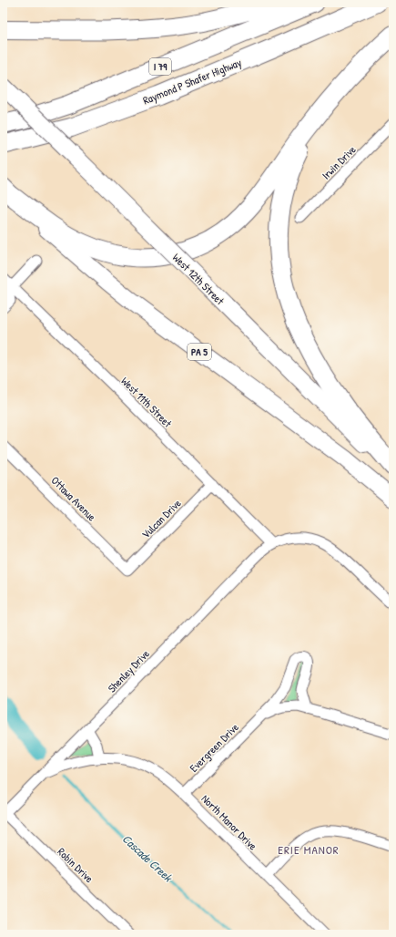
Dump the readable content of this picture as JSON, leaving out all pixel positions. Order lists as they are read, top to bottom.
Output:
{
  "streets": {
    "highway": ["I 79", "Raymond P Shafer Highway"],
    "main road": ["West 12th Street", "PA 5"],
    "street": [
      "Irwin Drive",
      "West 11th Street",
      "Ottawa Avenue",
      "Vulcan Drive",
      "Shenley Drive",
      "Evergreen Drive",
      "North Manor Drive",
      "Robin Drive"
    ]
  },
  "crossings": [
    ["West 11th Street", "Vulcan Drive"],
    ["West 11th Street", "Shenley Drive"],
    ["Ottawa Avenue", "Vulcan Drive"],
    ["Shenley Drive", "North Manor Drive"],
    ["Shenley Drive", "Robin Drive"],
    ["Evergreen Drive", "North Manor Drive"]
  ],
  "districts": ["ERIE MANOR"],
  "water": ["Cascade Creek"]
}
